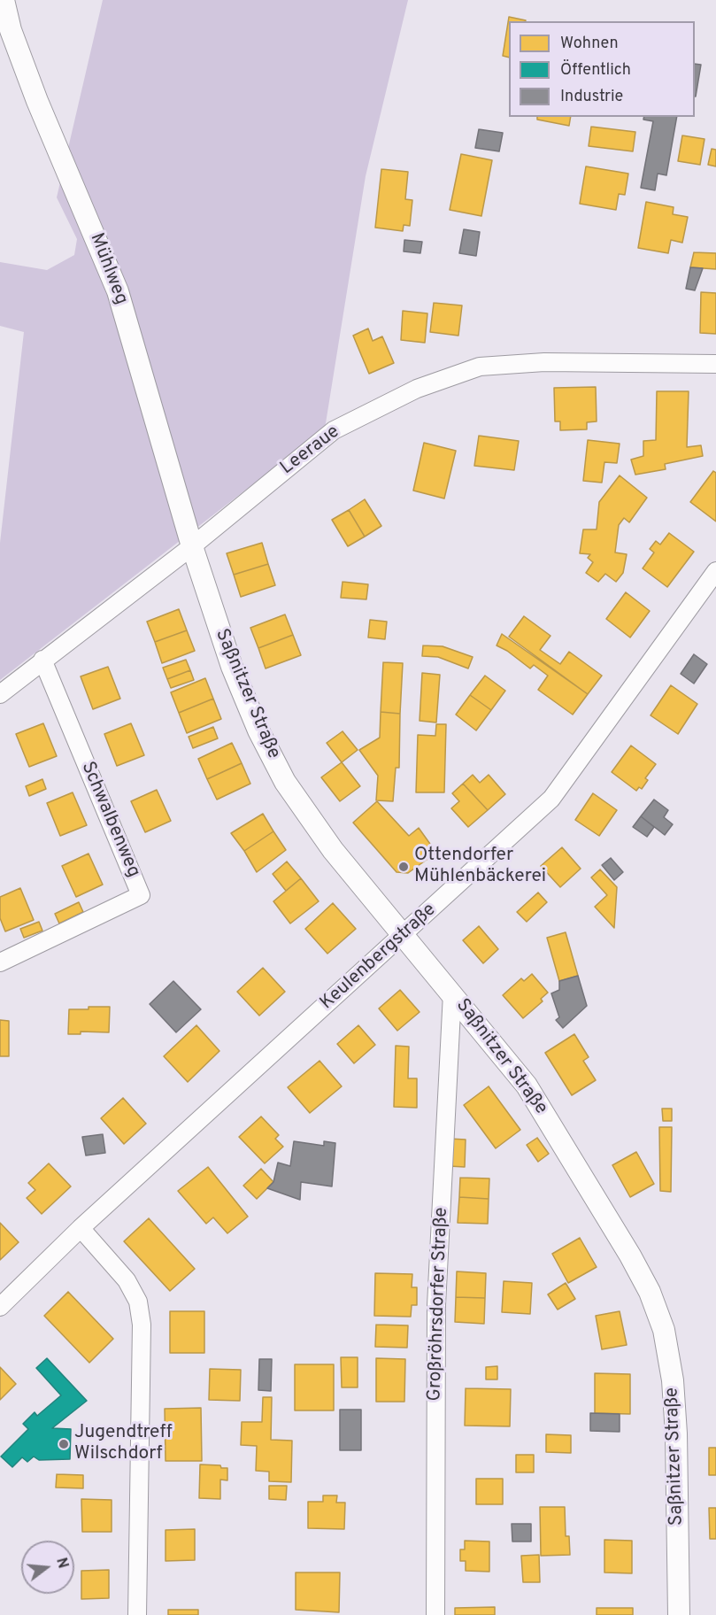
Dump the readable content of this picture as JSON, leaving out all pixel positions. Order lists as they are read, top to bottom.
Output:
{
  "streets": {
    "street": [
      "Mühlweg",
      "Leeraue",
      "Saßnitzer Straße",
      "Schwalbenweg",
      "Keulenbergstraße",
      "Großröhrsdorfer Straße"
    ]
  },
  "crossings": [
    ["Mühlweg", "Leeraue"],
    ["Mühlweg", "Saßnitzer Straße"],
    ["Leeraue", "Saßnitzer Straße"],
    ["Leeraue", "Schwalbenweg"],
    ["Saßnitzer Straße", "Keulenbergstraße"],
    ["Saßnitzer Straße", "Großröhrsdorfer Straße"]
  ],
  "places": ["Ottendorfer Mühlenbäckerei", "Jugendtreff Wilschdorf"],
  "legend": ["Wohnen", "Öffentlich", "Industrie"],
  "north": "right"
}
